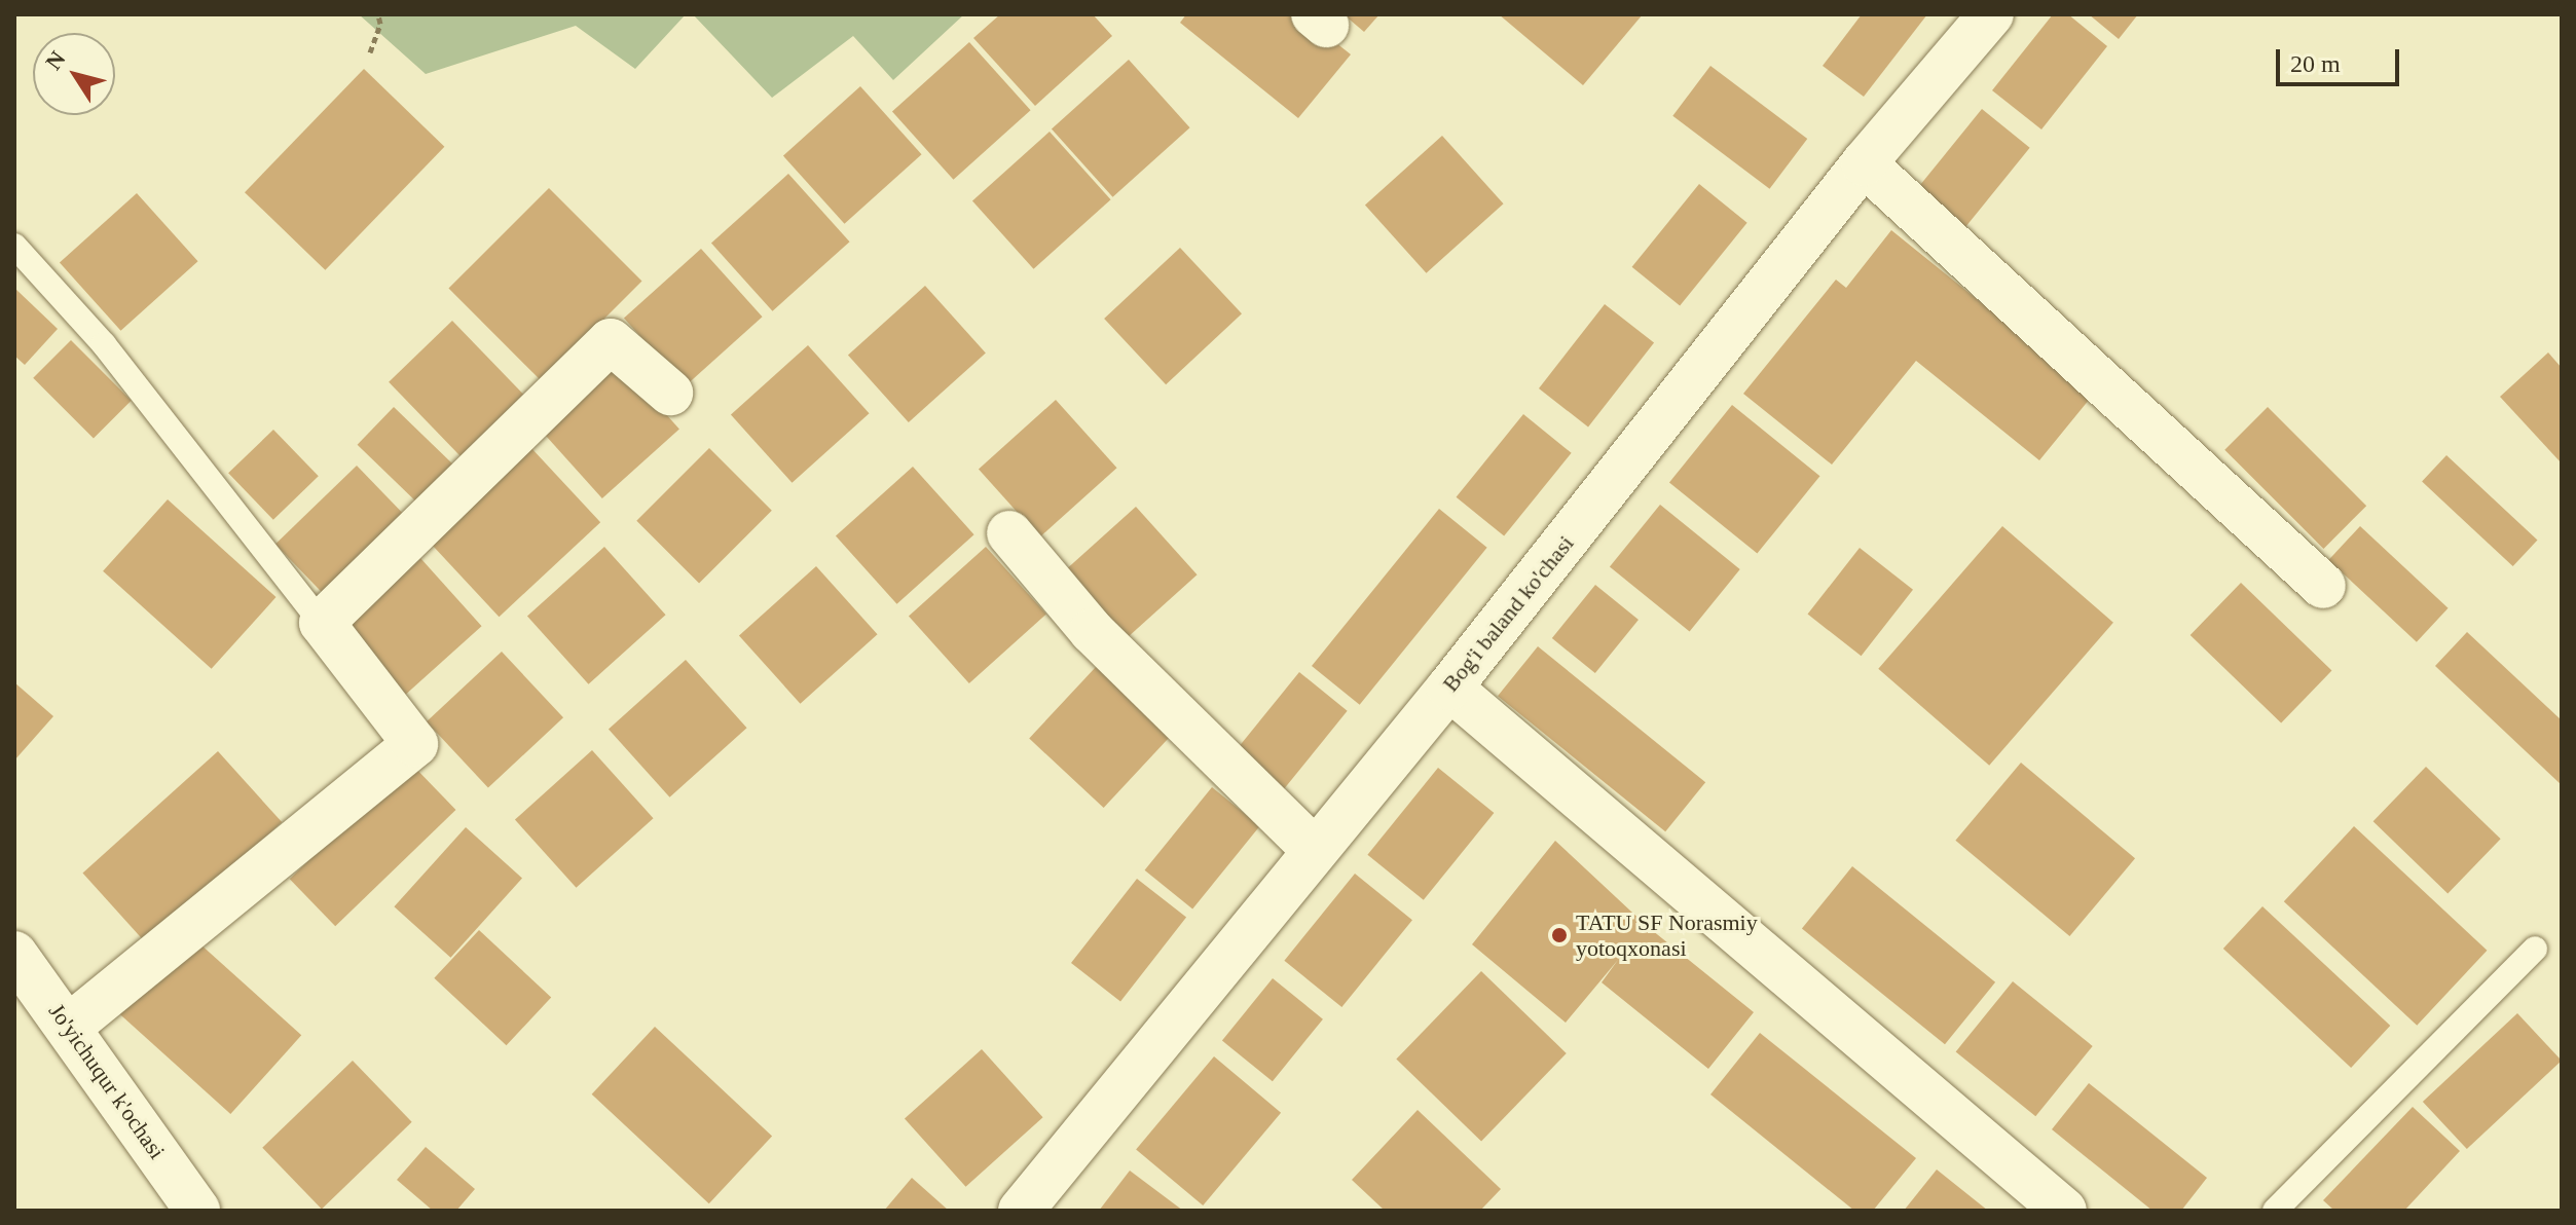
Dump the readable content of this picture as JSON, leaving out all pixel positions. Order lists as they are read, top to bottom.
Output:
{
  "streets": {
    "street": ["Bog'i baland ko'chasi", "Jo'yichuqur k'ochasi"]
  },
  "places": ["TATU SF Norasmiy yotoqxonasi"],
  "scale_bar": "20 m",
  "north": "top left"
}
